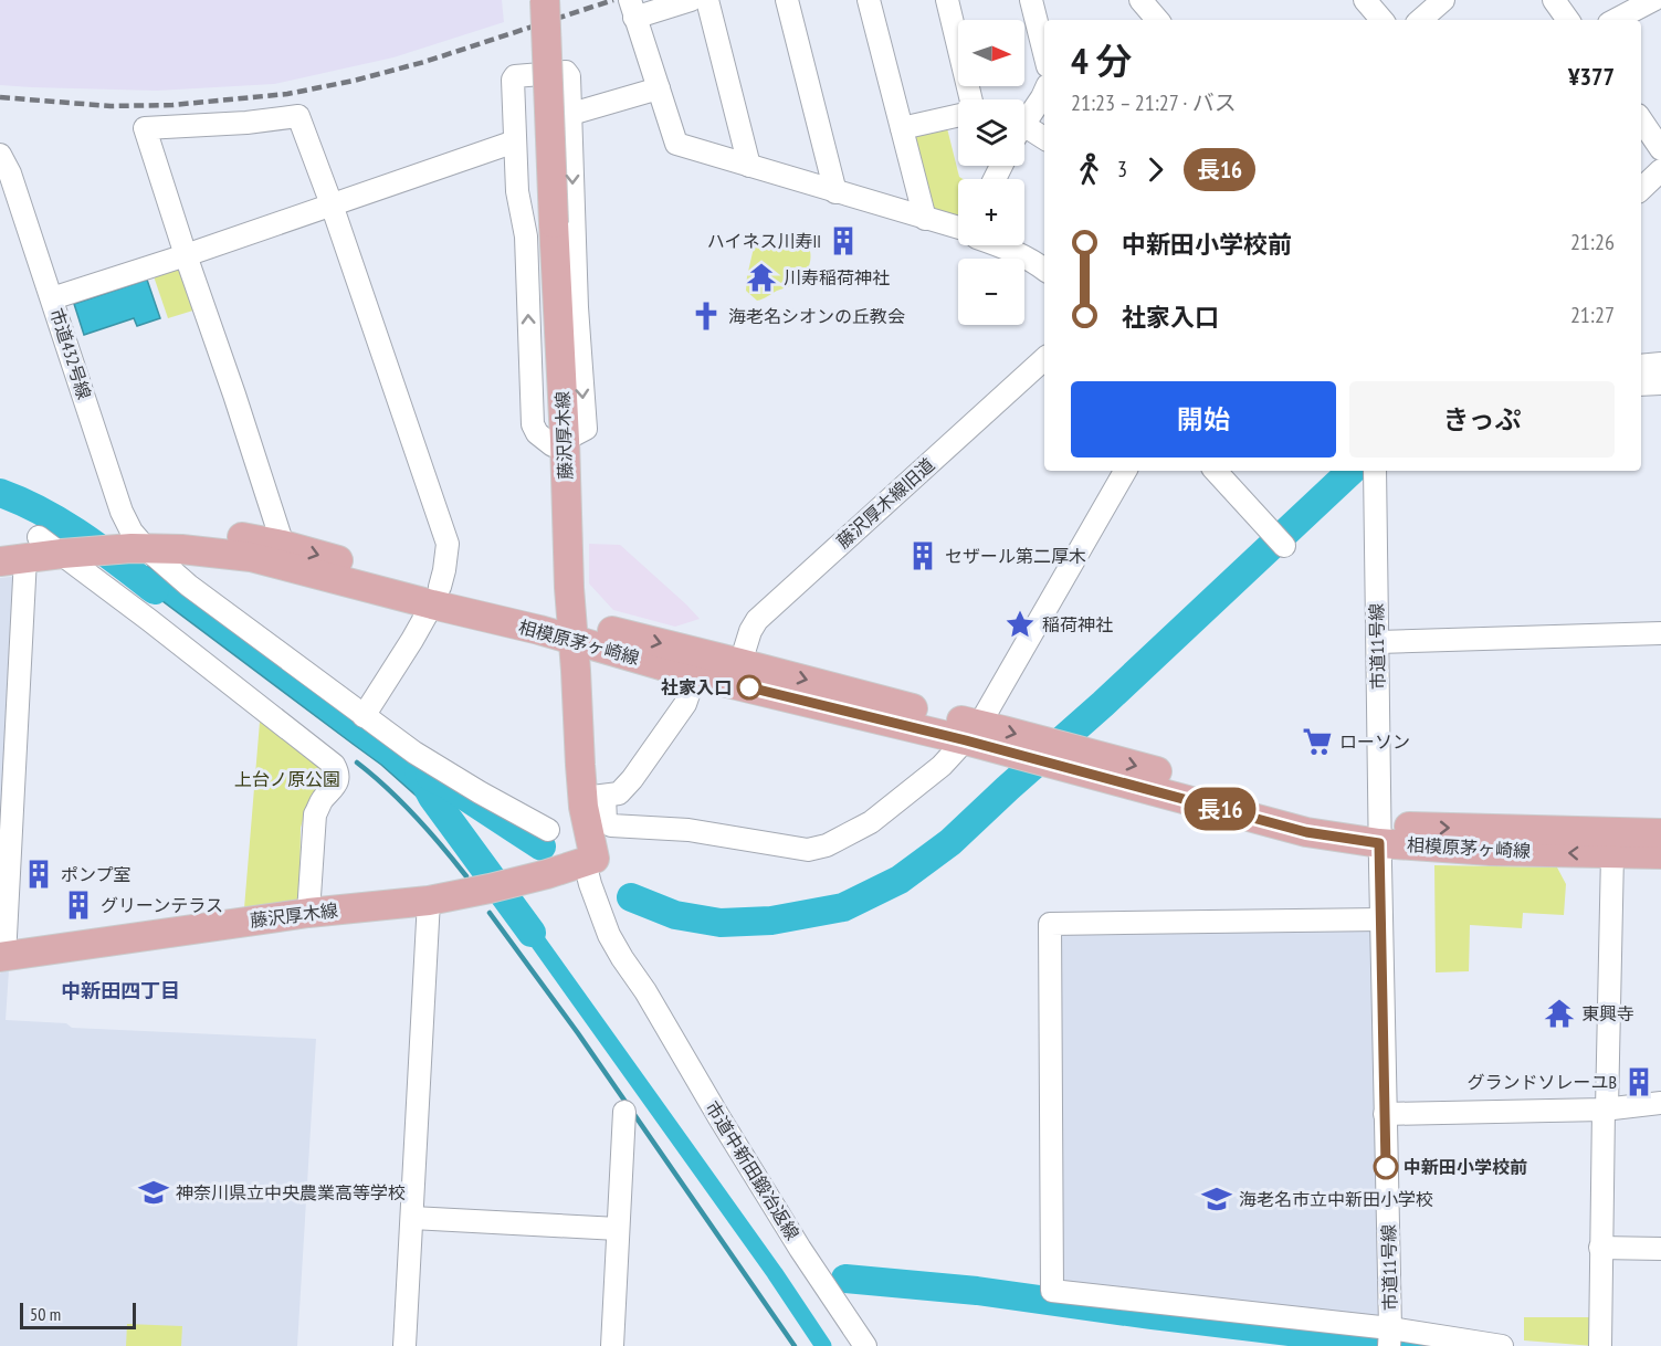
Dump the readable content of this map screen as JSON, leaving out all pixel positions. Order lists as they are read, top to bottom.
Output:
{
  "streets": {
    "main road": ["藤沢厚木線", "相模原茅ヶ崎線"],
    "street": [
      "市道432号線",
      "藤沢厚木線旧道",
      "市道11号線",
      "市道中新田鍛冶返線"
    ]
  },
  "crossings": [
    ["市道432号線", "相模原茅ヶ崎線"],
    ["藤沢厚木線", "相模原茅ヶ崎線"],
    ["藤沢厚木線", "市道中新田鍛冶返線"],
    ["藤沢厚木線旧道", "相模原茅ヶ崎線"],
    ["相模原茅ヶ崎線", "市道11号線"]
  ],
  "districts": ["中新田四丁目"],
  "parks": ["上台ノ原公園"],
  "places": {
    "building": [
      "ハイネス川寿II",
      "セザール第二厚木",
      "ポンプ室",
      "グリーンテラス",
      "グランドソレーユB"
    ],
    "temple": ["川寿稲荷神社", "東興寺"],
    "church": ["海老名シオンの丘教会"],
    "place": ["稲荷神社"],
    "other": ["社家入口", "中新田小学校前"],
    "supermarket": ["ローソン"],
    "school or university": ["神奈川県立中央農業高等学校", "海老名市立中新田小学校"]
  },
  "lines": ["bus line 長16"],
  "scale_bar": "50 m",
  "north": "right",
  "page": {
    "on_map": "長16",
    "map_buttons": ["+", "−"],
    "heading": ["4 分", "21:23 – 21:27 · バス", "¥377"],
    "legs": ["3", "長16"],
    "list": [
      {
        "name": "中新田小学校前",
        "value": "21:26"
      },
      {
        "name": "社家入口",
        "value": "21:27"
      }
    ],
    "buttons": ["開始", "きっぷ"],
    "scale": "50 m"
  }
}
